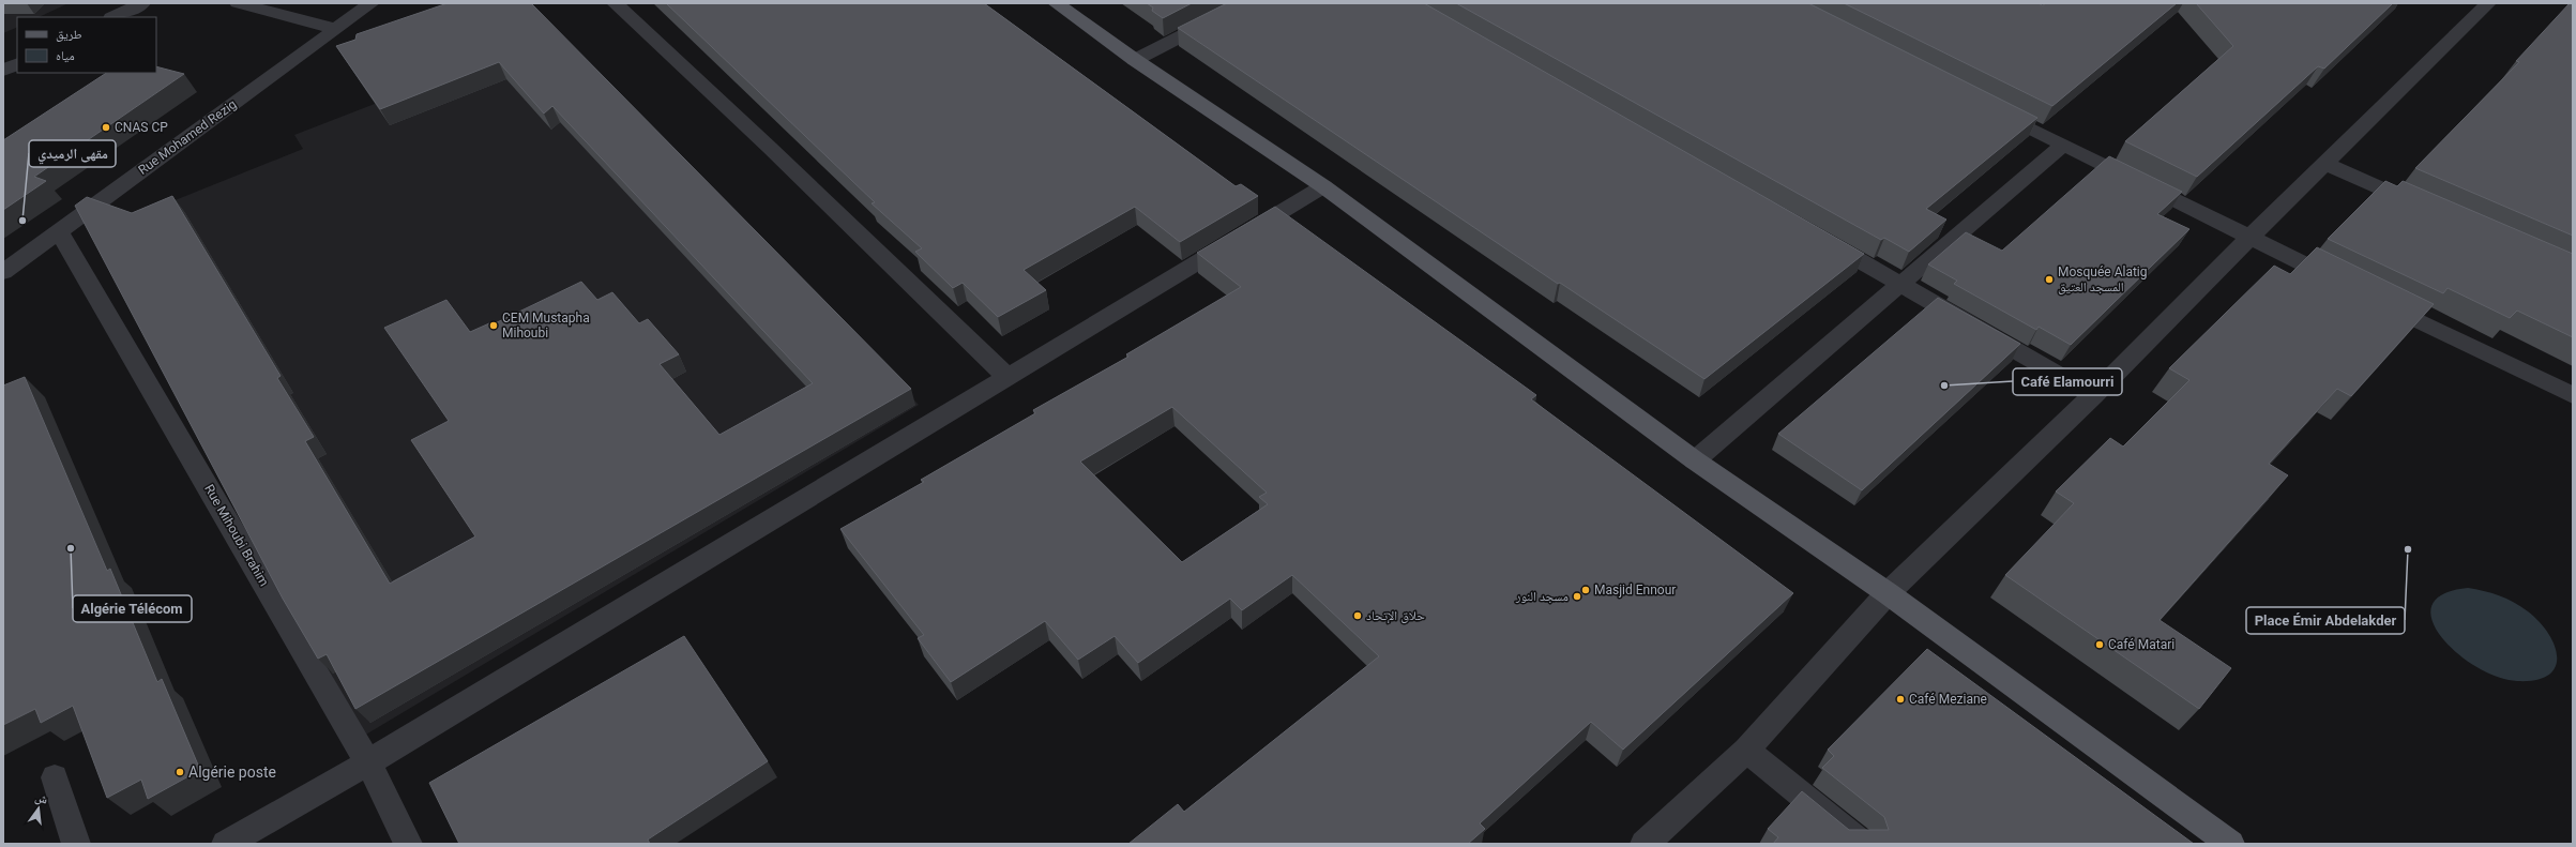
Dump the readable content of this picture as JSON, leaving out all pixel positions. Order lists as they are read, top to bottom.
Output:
{
  "streets": {
    "street": ["Rue Mohamed Rezig", "Rue Mihoubi Brahim"]
  },
  "crossings": [
    ["Rue Mohamed Rezig", "Rue Mihoubi Brahim"]
  ],
  "places": [
    "CNAS CP",
    "مقهى الرميدي",
    "Mosquée Alatig المسجد العتيق",
    "CEM Mustapha Mihoubi",
    "Café Elamourri",
    "Algérie Télécom",
    "Place Émir Abdelakder",
    "Masjid Ennour",
    "مسجد النور",
    "حلاق الإتحاد",
    "Café Matari",
    "Café Meziane",
    "Algérie poste"
  ],
  "legend": ["طريق", "مياه"],
  "north": "top"
}
